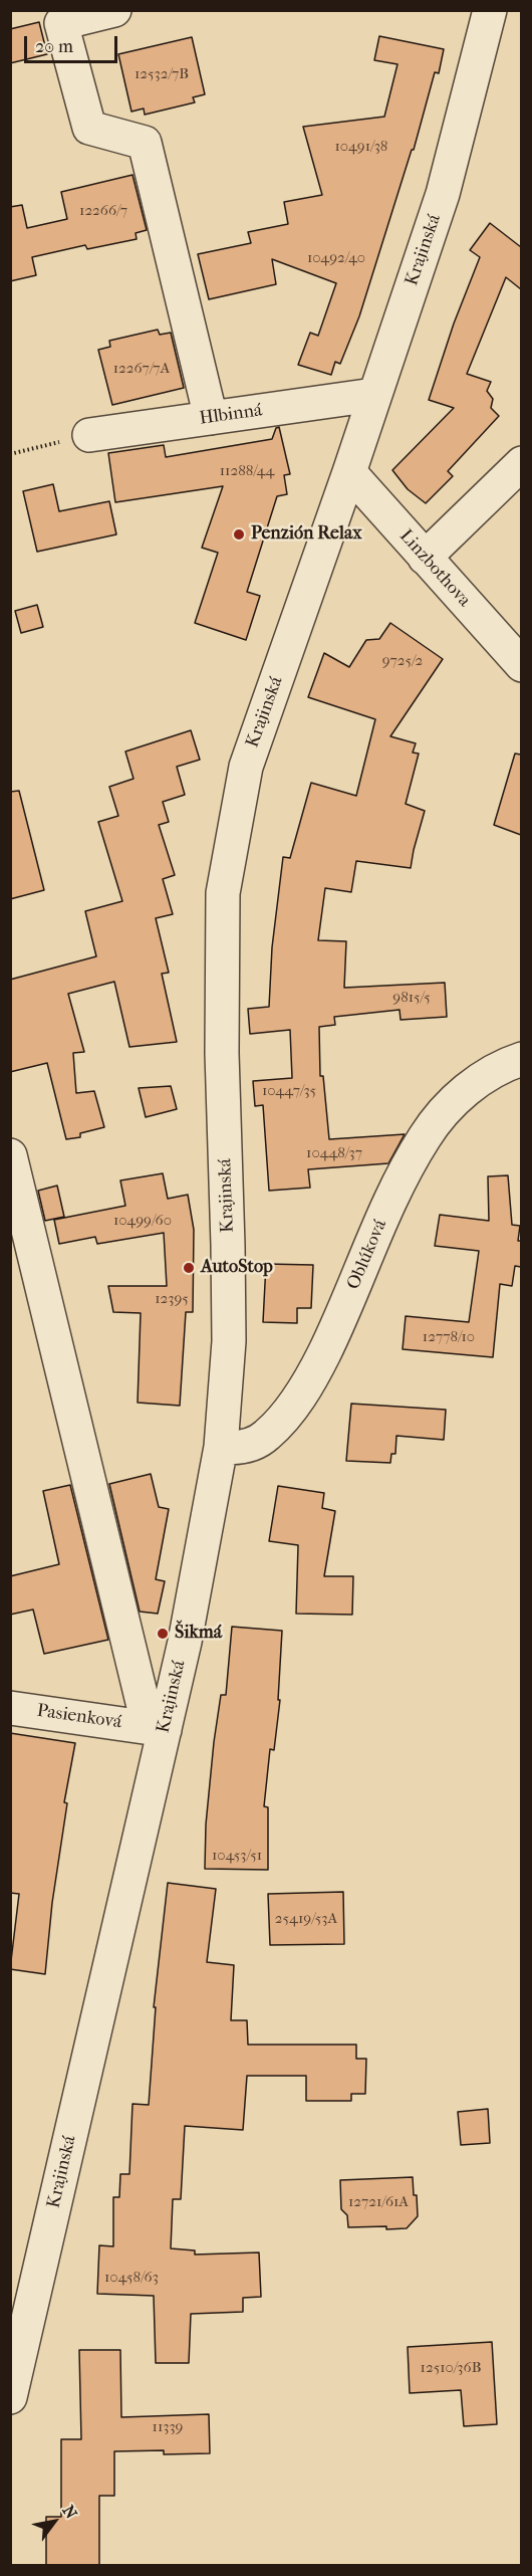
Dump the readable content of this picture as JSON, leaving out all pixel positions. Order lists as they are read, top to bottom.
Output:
{
  "streets": {
    "street": [
      "Krajinská",
      "Hlbinná",
      "Linzbothova",
      "Oblúková",
      "Pasienková"
    ]
  },
  "crossings": [
    ["Krajinská", "Hlbinná"],
    ["Krajinská", "Linzbothova"],
    ["Krajinská", "Oblúková"],
    ["Krajinská", "Pasienková"]
  ],
  "places": ["Penzión Relax", "AutoStop", "Šikmá"],
  "house_numbers": [
    "12532/7B",
    "10491/38",
    "12266/7",
    "10492/40",
    "12267/7A",
    "11288/44",
    "9725/2",
    "9815/5",
    "10447/35",
    "10448/37",
    "10499/60",
    "12395",
    "12778/10",
    "10453/51",
    "25419/53A",
    "12721/61A",
    "10458/63",
    "12510/36B",
    "11339"
  ],
  "scale_bar": "20 m",
  "north": "top right"
}
